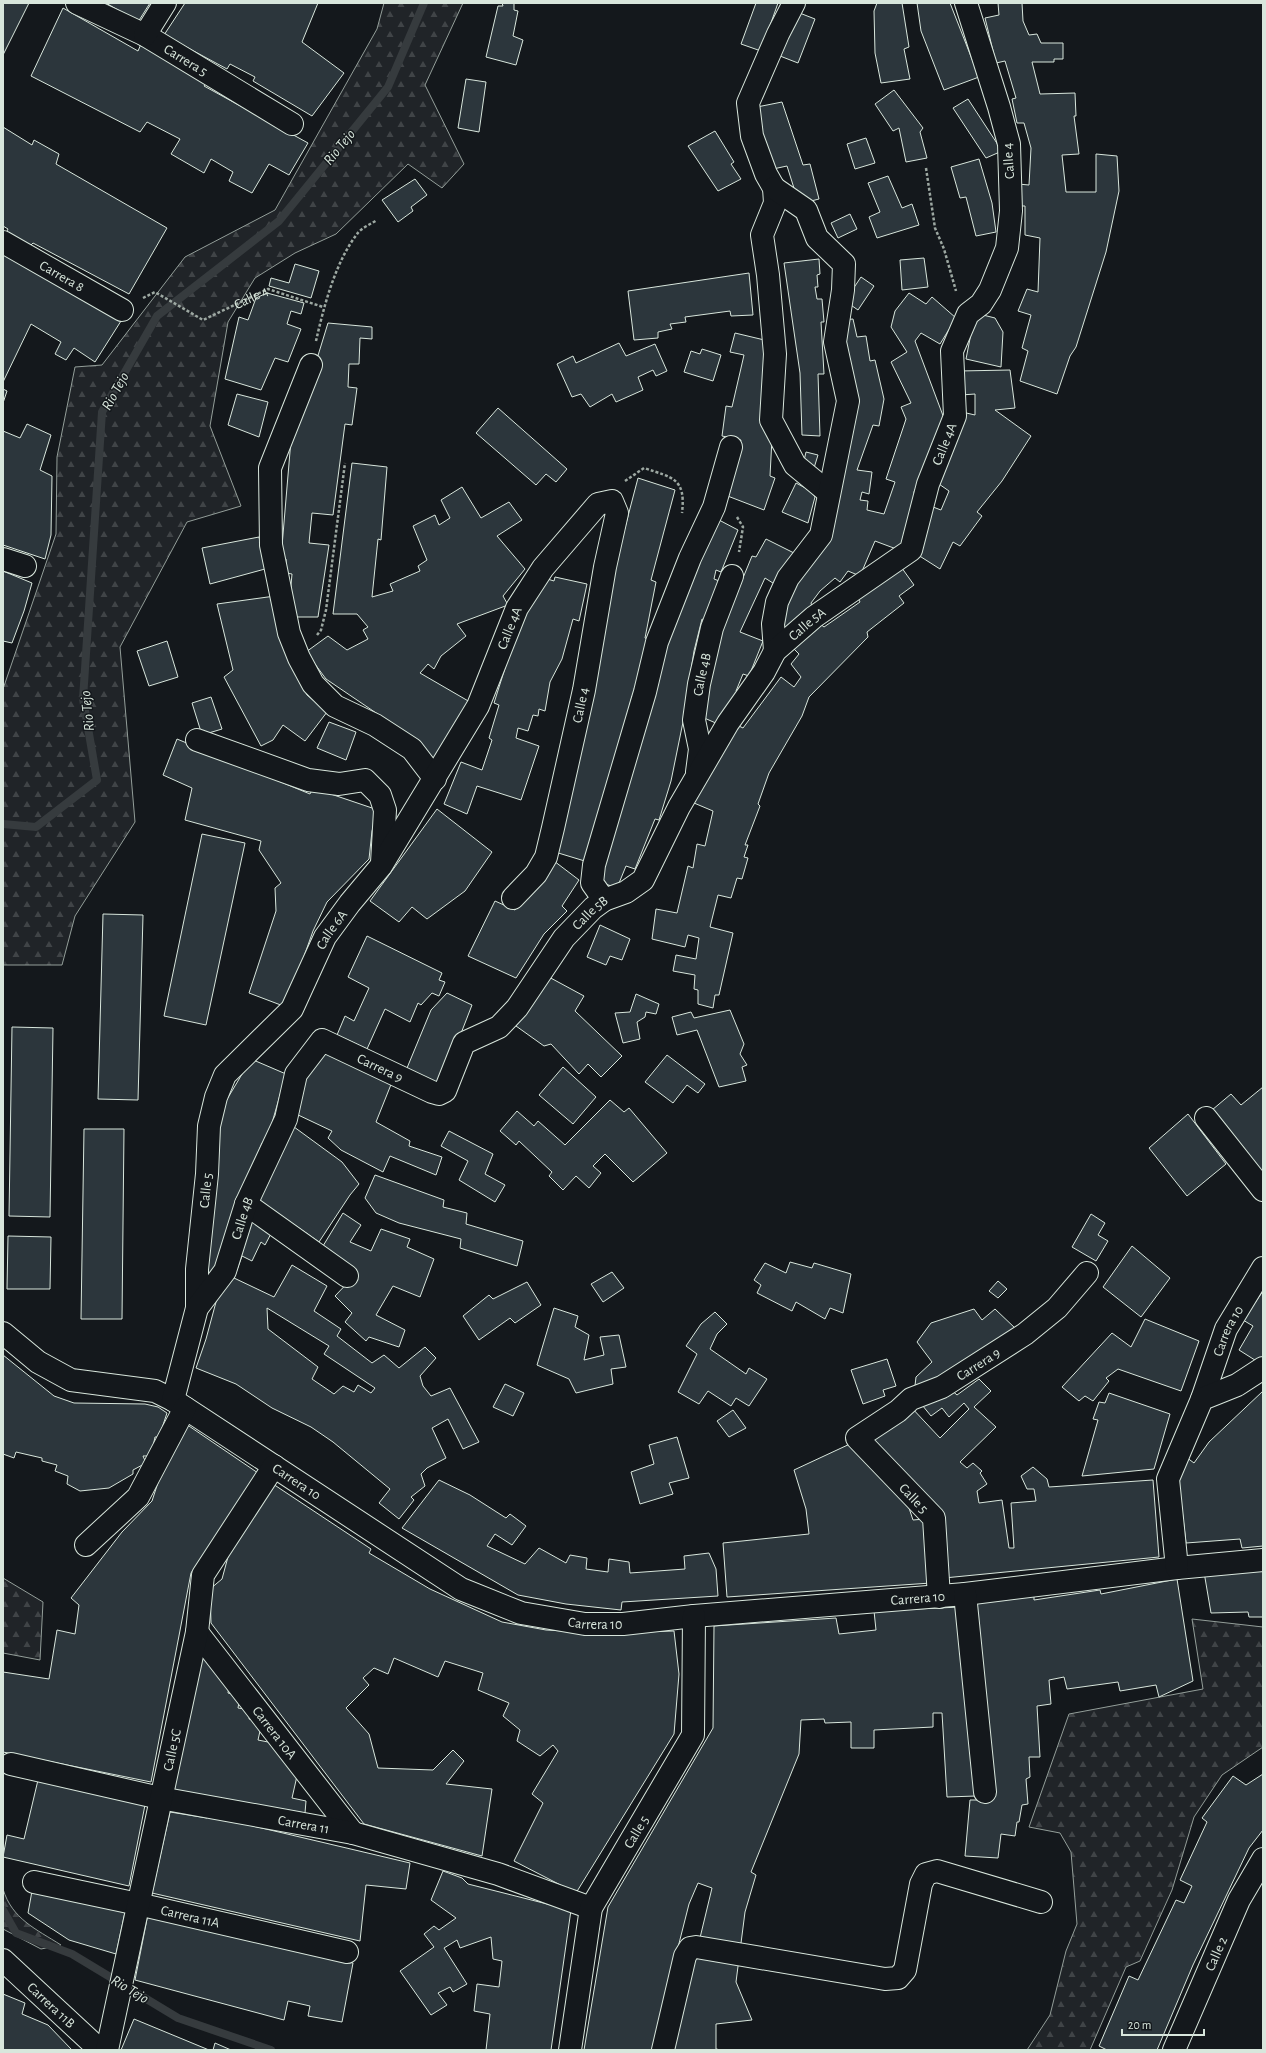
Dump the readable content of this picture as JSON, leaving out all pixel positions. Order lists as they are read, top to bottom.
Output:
{
  "streets": {
    "street": [
      "Carrera 5",
      "Calle 4",
      "Carrera 8",
      "Calle 4A",
      "Calle 5A",
      "Calle 4B",
      "Calle 5B",
      "Calle 6A",
      "Carrera 9",
      "Calle 5",
      "Carrera 10",
      "Carrera 10A",
      "Calle 5C",
      "Carrera 11",
      "Carrera 11A",
      "Calle 2",
      "Carrera 11B"
    ]
  },
  "crossings": [
    ["Calle 4", "Calle 4A"],
    ["Calle 4A", "Calle 5A"],
    ["Calle 4A", "Calle 6A"],
    ["Calle 5A", "Calle 5B"],
    ["Calle 4B", "Calle 5B"],
    ["Calle 4B", "Carrera 9"],
    ["Calle 4B", "Calle 5"],
    ["Calle 4B", "Carrera 10"],
    ["Calle 5B", "Carrera 9"],
    ["Calle 6A", "Calle 5"],
    ["Carrera 9", "Calle 5"],
    ["Calle 5", "Carrera 10"],
    ["Calle 5", "Carrera 11"],
    ["Carrera 10", "Calle 5C"],
    ["Carrera 10A", "Calle 5C"],
    ["Carrera 10A", "Carrera 11"],
    ["Calle 5C", "Carrera 11"],
    ["Calle 5C", "Carrera 11A"]
  ],
  "water": ["Rio Tejo"],
  "scale_bar": "20 m"
}
